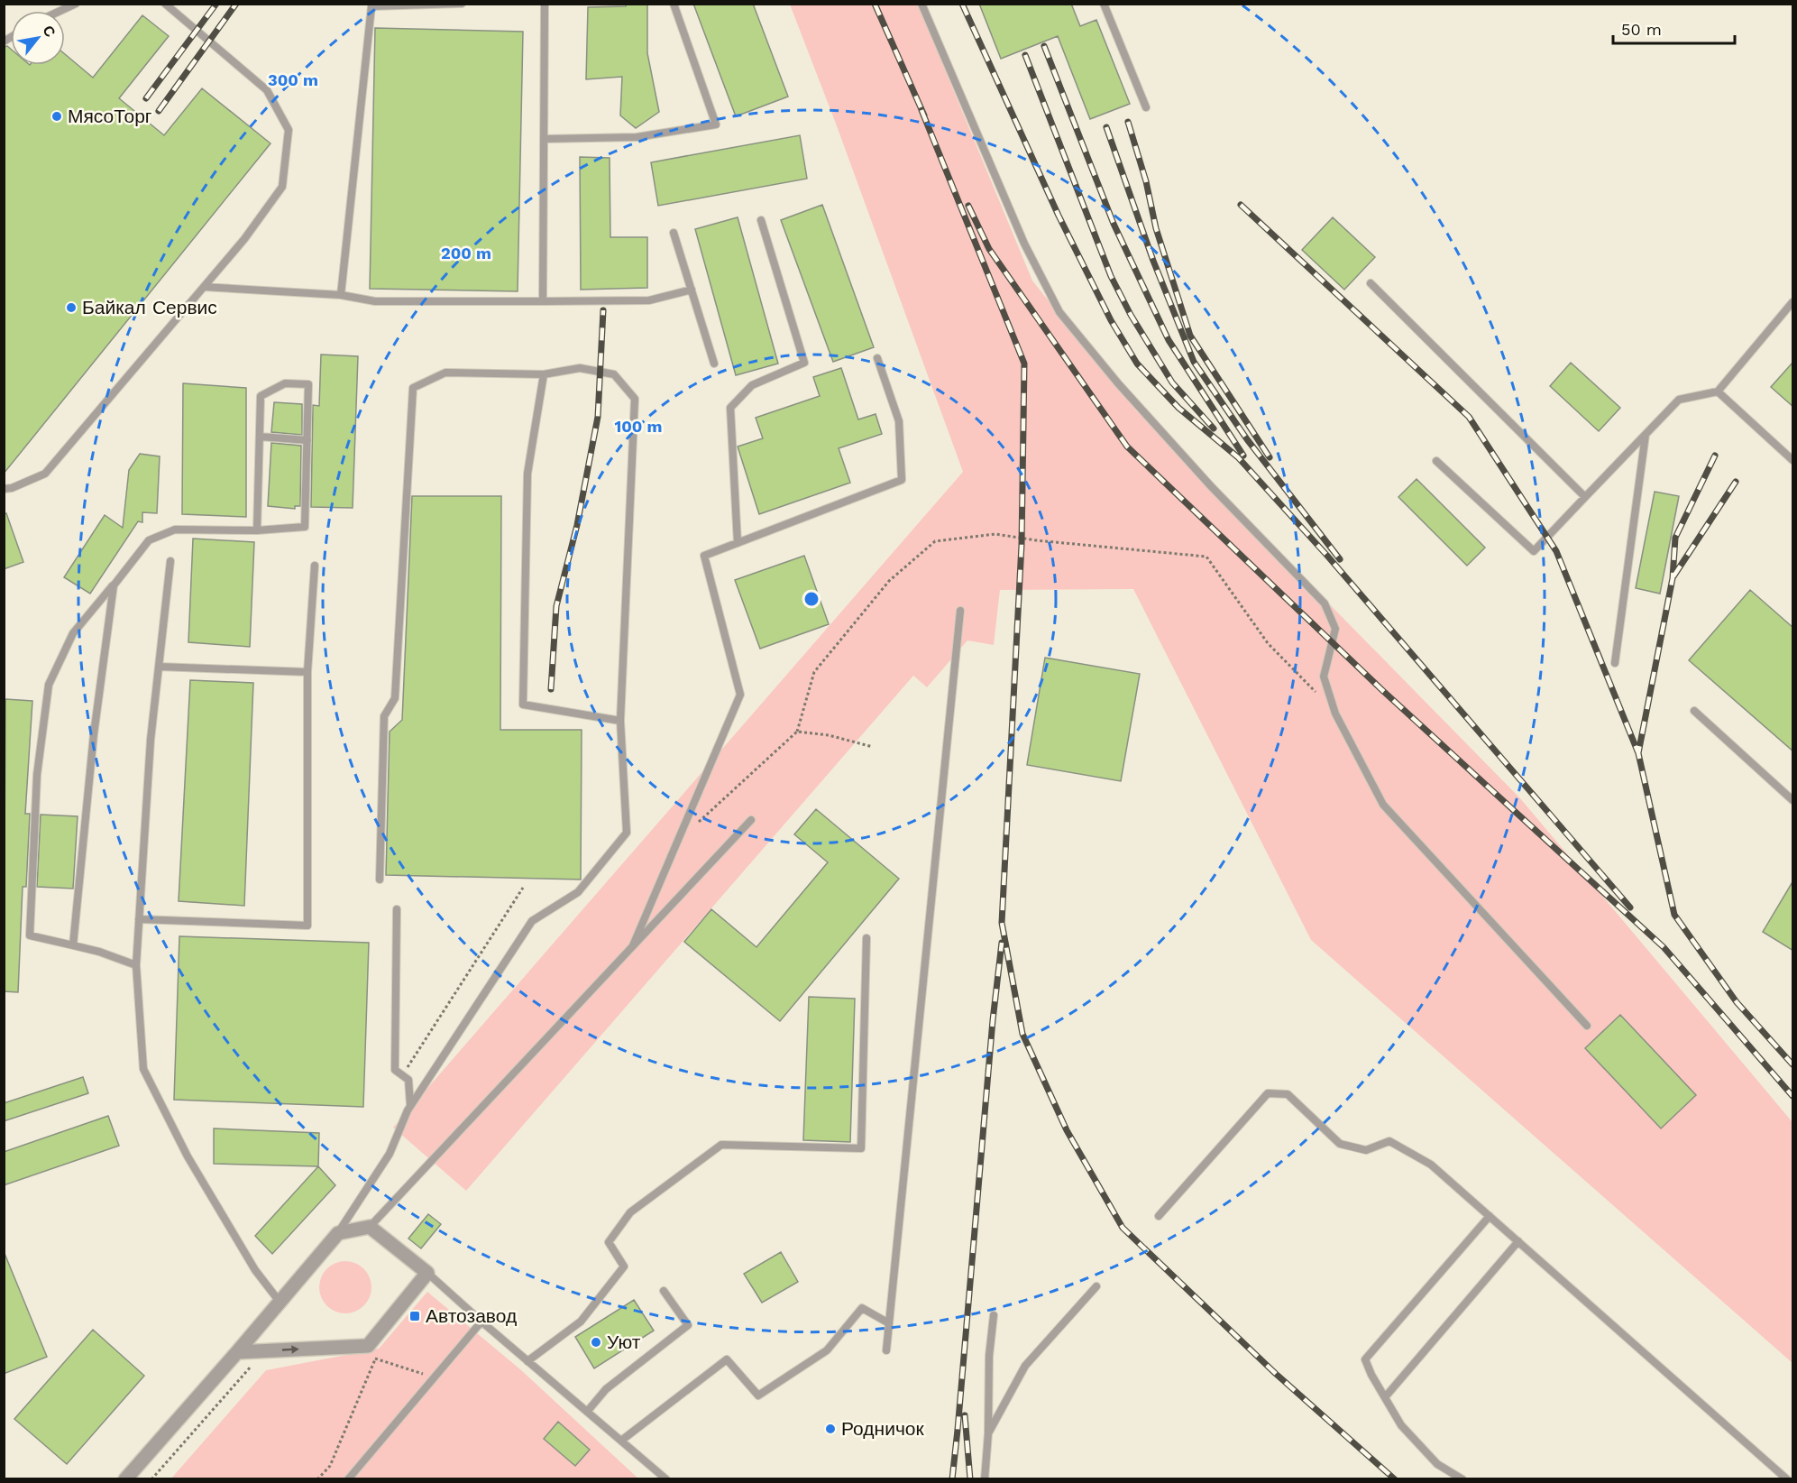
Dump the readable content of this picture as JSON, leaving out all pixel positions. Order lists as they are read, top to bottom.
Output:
{
  "places": {
    "other": [
      "МясоТорг",
      "Байкал Сервис",
      "Уют",
      "Родничок"
    ],
    "transit": ["Автозавод"]
  },
  "scale_bar": "50 m",
  "north": "top right",
  "rings": ["300 m", "200 m", "100 m"]
}
